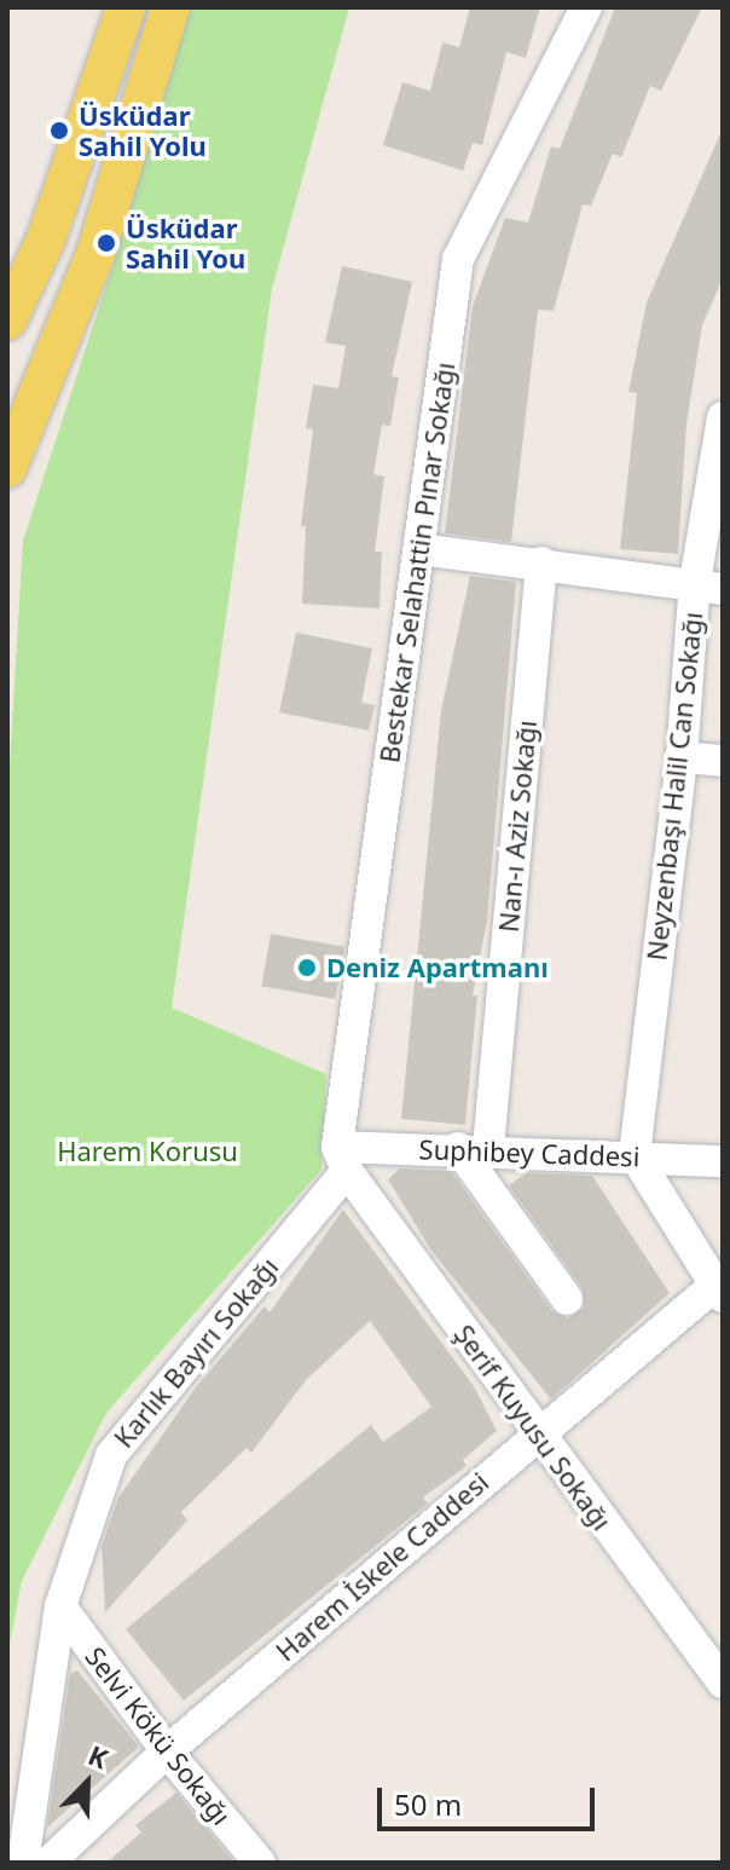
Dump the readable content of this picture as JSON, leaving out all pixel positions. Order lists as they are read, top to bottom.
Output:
{
  "streets": {
    "street": [
      "Bestekar Selahattin Pınar Sokağı",
      "Neyzenbaşı Halil Can Sokağı",
      "Nan-ı Aziz Sokağı",
      "Suphibey Caddesi",
      "Karlık Bayırı Sokağı",
      "Şerif Kuyusu Sokağı",
      "Harem İskele Caddesi",
      "Selvi Kökü Sokağı"
    ]
  },
  "crossings": [
    ["Bestekar Selahattin Pınar Sokağı", "Suphibey Caddesi"],
    ["Bestekar Selahattin Pınar Sokağı", "Karlık Bayırı Sokağı"],
    ["Bestekar Selahattin Pınar Sokağı", "Şerif Kuyusu Sokağı"],
    ["Neyzenbaşı Halil Can Sokağı", "Suphibey Caddesi"],
    ["Nan-ı Aziz Sokağı", "Suphibey Caddesi"],
    ["Suphibey Caddesi", "Karlık Bayırı Sokağı"],
    ["Suphibey Caddesi", "Şerif Kuyusu Sokağı"],
    ["Karlık Bayırı Sokağı", "Şerif Kuyusu Sokağı"],
    ["Karlık Bayırı Sokağı", "Selvi Kökü Sokağı"],
    ["Şerif Kuyusu Sokağı", "Harem İskele Caddesi"],
    ["Harem İskele Caddesi", "Selvi Kökü Sokağı"]
  ],
  "parks": ["Harem Korusu"],
  "places": ["Üsküdar Sahil Yolu", "Üsküdar Sahil You", "Deniz Apartmanı"],
  "scale_bar": "50 m",
  "north": "top right"
}
